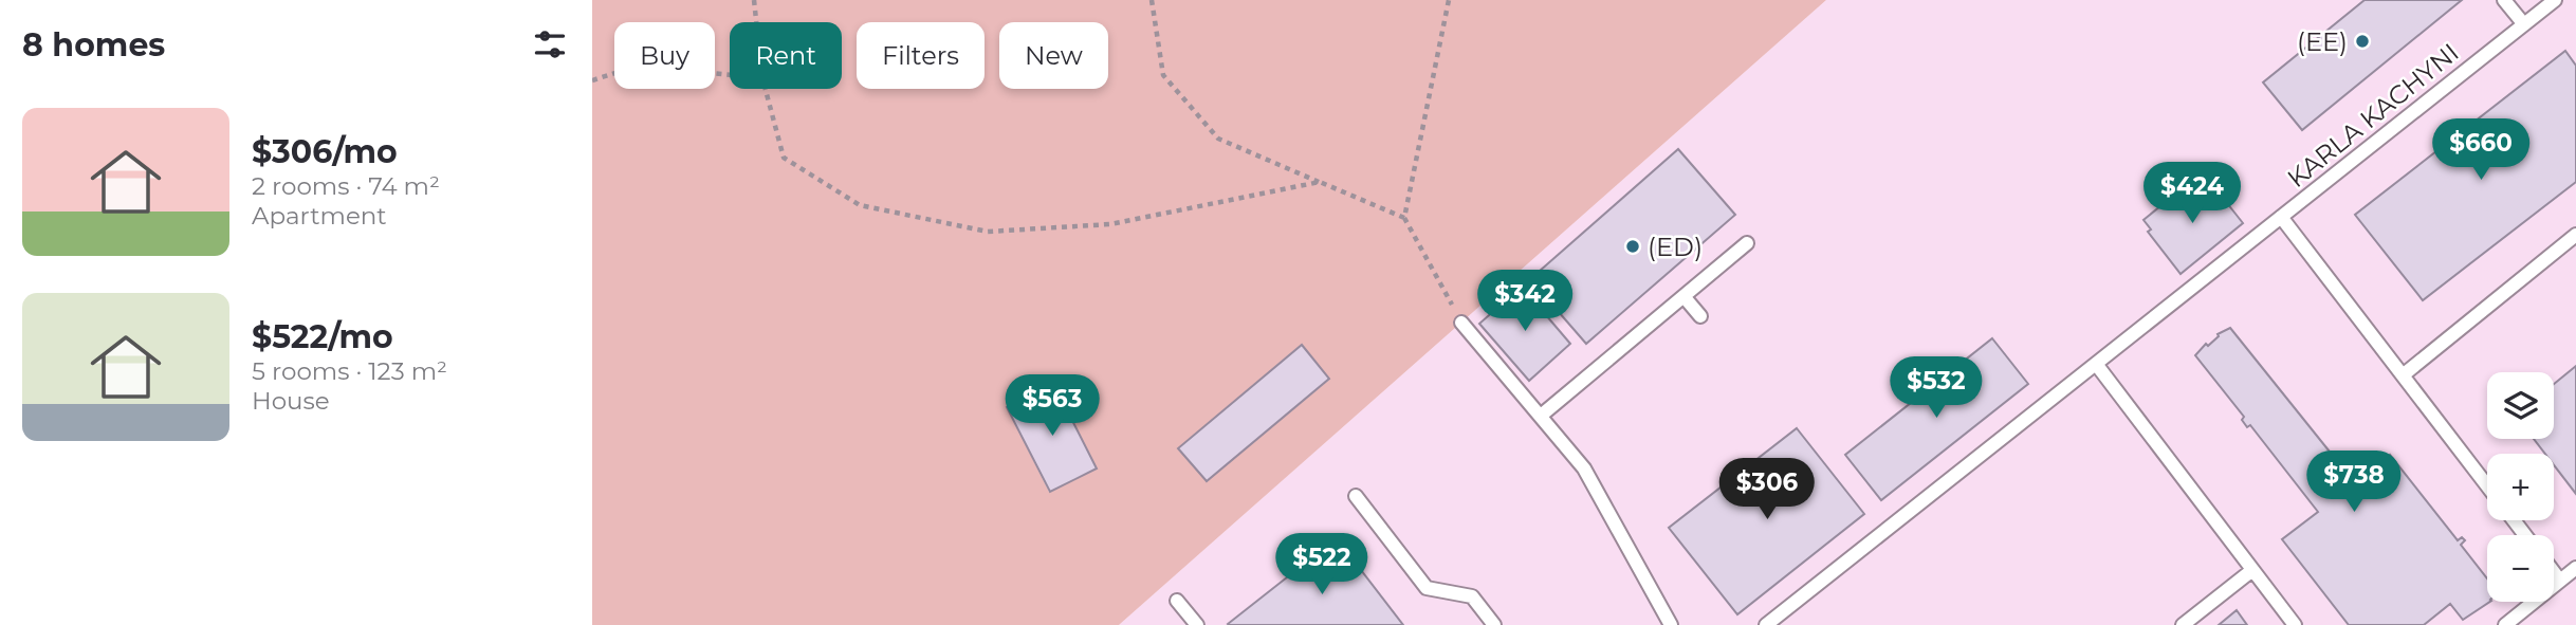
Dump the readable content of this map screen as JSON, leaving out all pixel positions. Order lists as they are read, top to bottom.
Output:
{
  "streets": {
    "lane": ["KARLA KACHYNI"]
  },
  "places": ["(EE)", "(ED)"],
  "page": {
    "heading": "8 homes",
    "chip": [
      "Buy",
      "Rent",
      "Filters",
      "New"
    ],
    "list": [
      {
        "name": "$306/mo",
        "note": "2 rooms · 74 m² · Apartment"
      },
      {
        "name": "$522/mo",
        "note": "5 rooms · 123 m² · House"
      }
    ],
    "price": [
      "$660",
      "$424",
      "$342",
      "$532",
      "$563",
      "$738",
      "$306",
      "$522"
    ],
    "map_buttons": ["+", "−"]
  }
}
